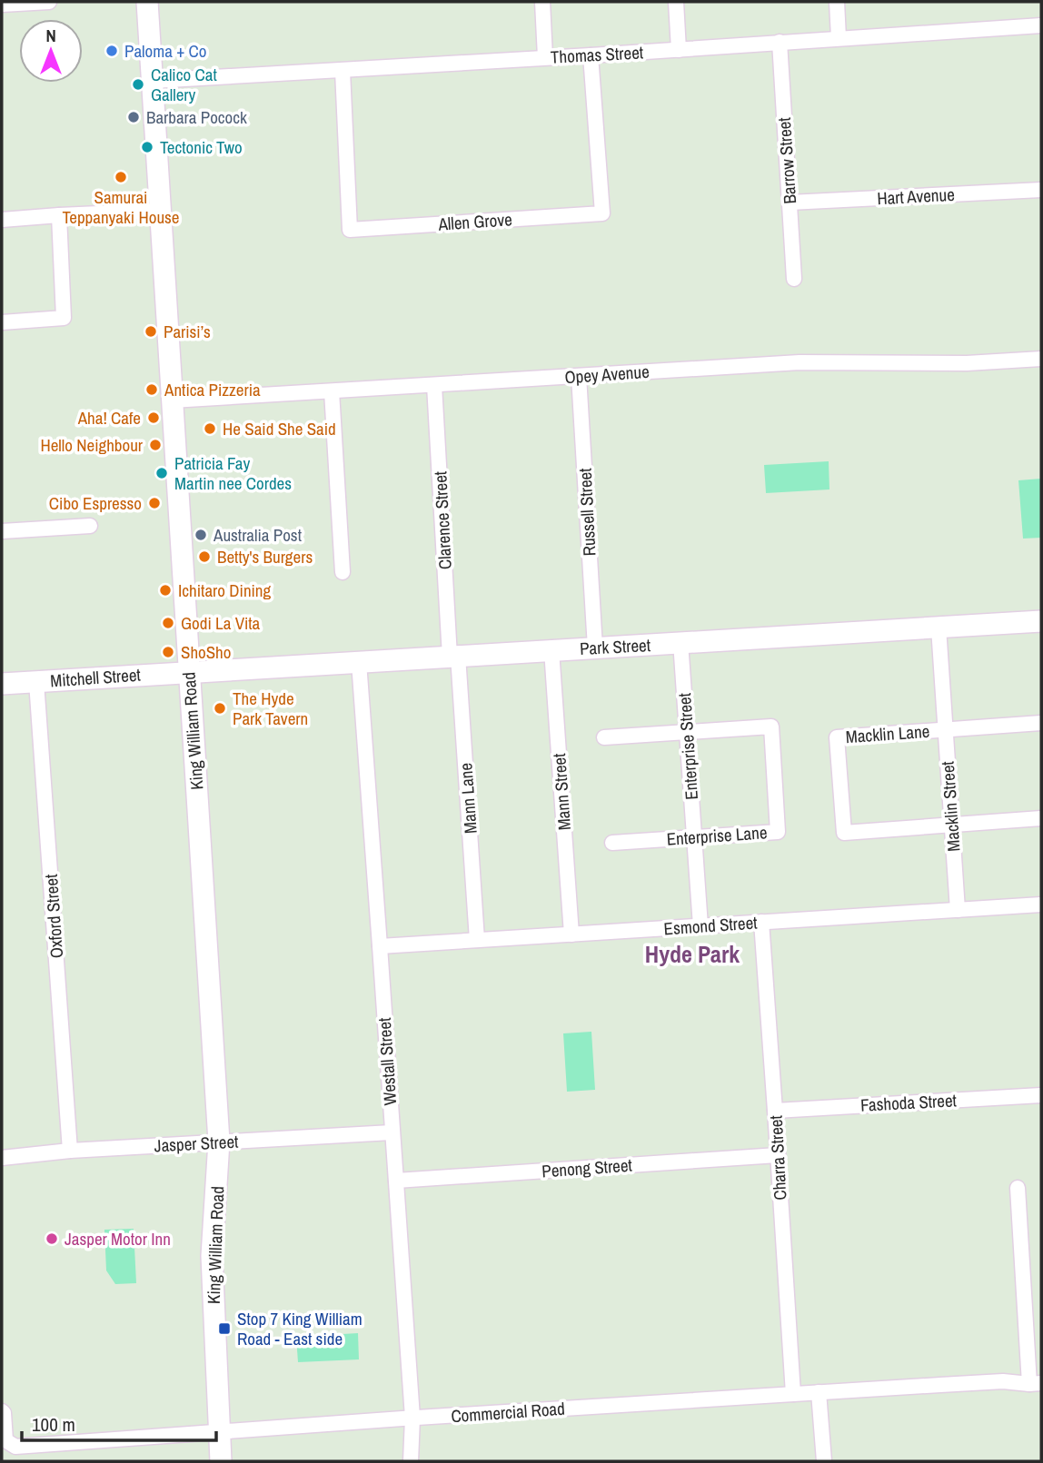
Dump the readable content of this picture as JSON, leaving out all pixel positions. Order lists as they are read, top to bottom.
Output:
{
  "streets": {
    "main road": ["Park Street", "Mitchell Street", "King William Road"],
    "street": [
      "Thomas Street",
      "Barrow Street",
      "Hart Avenue",
      "Allen Grove",
      "Opey Avenue",
      "Russell Street",
      "Clarence Street",
      "Macklin Lane",
      "Enterprise Street",
      "Mann Street",
      "Mann Lane",
      "Macklin Street",
      "Enterprise Lane",
      "Oxford Street",
      "Esmond Street",
      "Westall Street",
      "Fashoda Street",
      "Jasper Street",
      "Charra Street",
      "Penong Street",
      "Commercial Road"
    ]
  },
  "crossings": [
    ["Thomas Street", "Barrow Street"],
    ["Thomas Street", "Allen Grove"],
    ["Thomas Street", "King William Road"],
    ["Barrow Street", "Hart Avenue"],
    ["Opey Avenue", "Russell Street"],
    ["Opey Avenue", "Clarence Street"],
    ["Opey Avenue", "King William Road"],
    ["Russell Street", "Park Street"],
    ["Clarence Street", "Park Street"],
    ["Clarence Street", "Mann Lane"],
    ["Park Street", "Mitchell Street"],
    ["Park Street", "King William Road"],
    ["Park Street", "Enterprise Street"],
    ["Park Street", "Mann Street"],
    ["Park Street", "Mann Lane"],
    ["Park Street", "Macklin Street"],
    ["Park Street", "Westall Street"],
    ["Mitchell Street", "King William Road"],
    ["Mitchell Street", "Oxford Street"],
    ["King William Road", "Jasper Street"],
    ["King William Road", "Commercial Road"],
    ["Macklin Lane", "Macklin Street"],
    ["Enterprise Street", "Enterprise Lane"],
    ["Enterprise Street", "Esmond Street"],
    ["Mann Street", "Esmond Street"],
    ["Mann Lane", "Esmond Street"],
    ["Macklin Street", "Esmond Street"],
    ["Oxford Street", "Jasper Street"],
    ["Esmond Street", "Westall Street"],
    ["Esmond Street", "Charra Street"],
    ["Westall Street", "Jasper Street"],
    ["Westall Street", "Penong Street"],
    ["Westall Street", "Commercial Road"],
    ["Fashoda Street", "Charra Street"],
    ["Charra Street", "Penong Street"],
    ["Charra Street", "Commercial Road"]
  ],
  "districts": ["Hyde Park"],
  "places": {
    "other": [
      "Paloma + Co",
      "Calico Cat Gallery",
      "Barbara Pocock",
      "Tectonic Two",
      "Samurai Teppanyaki House",
      "Parisi’s",
      "Antica Pizzeria",
      "Aha! Cafe",
      "He Said She Said",
      "Hello Neighbour",
      "Patricia Fay Martin nee Cordes",
      "Cibo Espresso",
      "Australia Post",
      "Betty's Burgers",
      "Ichitaro Dining",
      "Godi La Vita",
      "ShoSho",
      "The Hyde Park Tavern",
      "Jasper Motor Inn"
    ],
    "transit": ["Stop 7 King William Road - East side"]
  },
  "scale_bar": "100 m",
  "north": "top"
}
